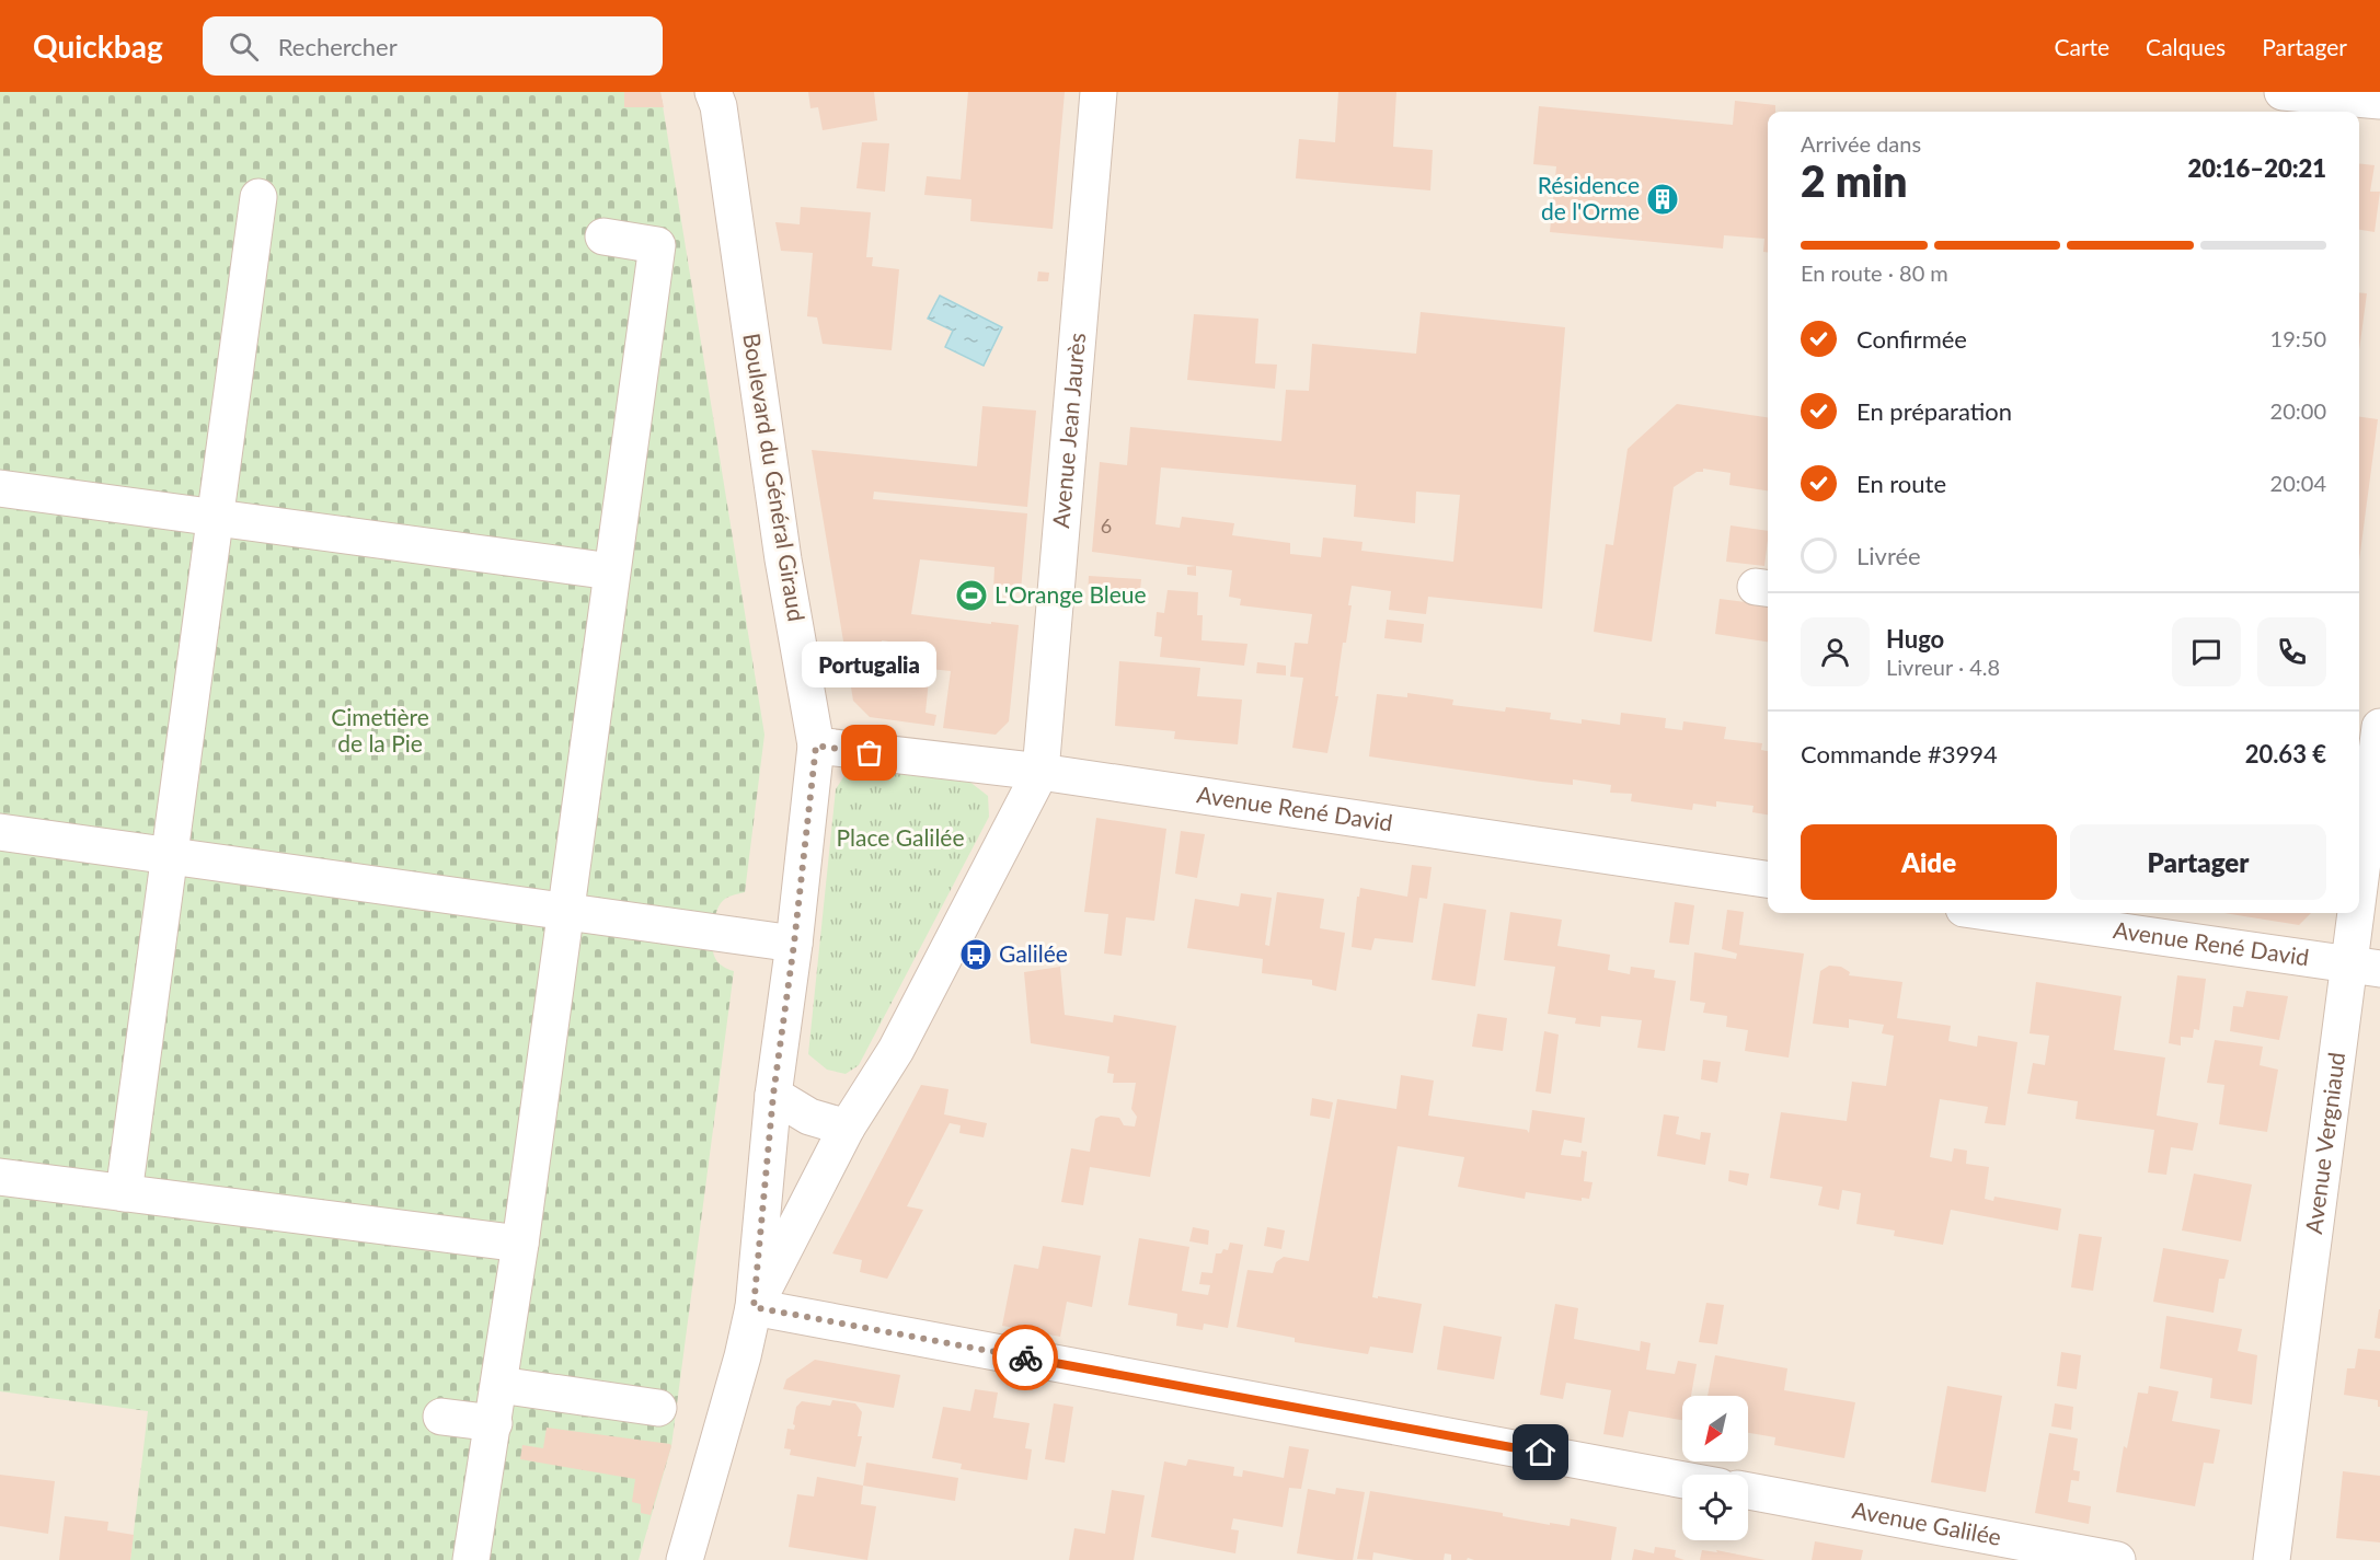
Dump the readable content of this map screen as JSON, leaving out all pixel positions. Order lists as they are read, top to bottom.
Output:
{
  "streets": {
    "street": [
      "Avenue Jean Jaurès",
      "Boulevard du Général Giraud",
      "Avenue René David",
      "Avenue Vergniaud",
      "Avenue Galilée"
    ]
  },
  "crossings": [
    ["Avenue Jean Jaurès", "Avenue René David"],
    ["Boulevard du Général Giraud", "Avenue René David"],
    ["Avenue René David", "Avenue Vergniaud"]
  ],
  "parks": ["Cimetière de la Pie", "Place Galilée"],
  "places": {
    "building": ["Résidence de l'Orme"],
    "sports": ["L'Orange Bleue"],
    "other": ["Portugalia"],
    "bus stop": ["Galilée"]
  },
  "house_numbers": ["6"],
  "north": "bottom left",
  "page": {
    "header": "Quickbag",
    "search": "Rechercher",
    "nav": ["Carte", "Calques", "Partager"],
    "heading": ["2 min", "Arrivée dans", "20:16–20:21"],
    "panel": [
      "Hugo",
      "Livreur · 4.8",
      "Commande #3994",
      "20.63 €"
    ],
    "bar": "En route · 80 m",
    "list": [
      ["Confirmée", "19:50"],
      ["En préparation", "20:00"],
      ["En route", "20:04"],
      "Livrée"
    ],
    "bubble": "Portugalia",
    "buttons": ["Aide", "Partager"]
  }
}
